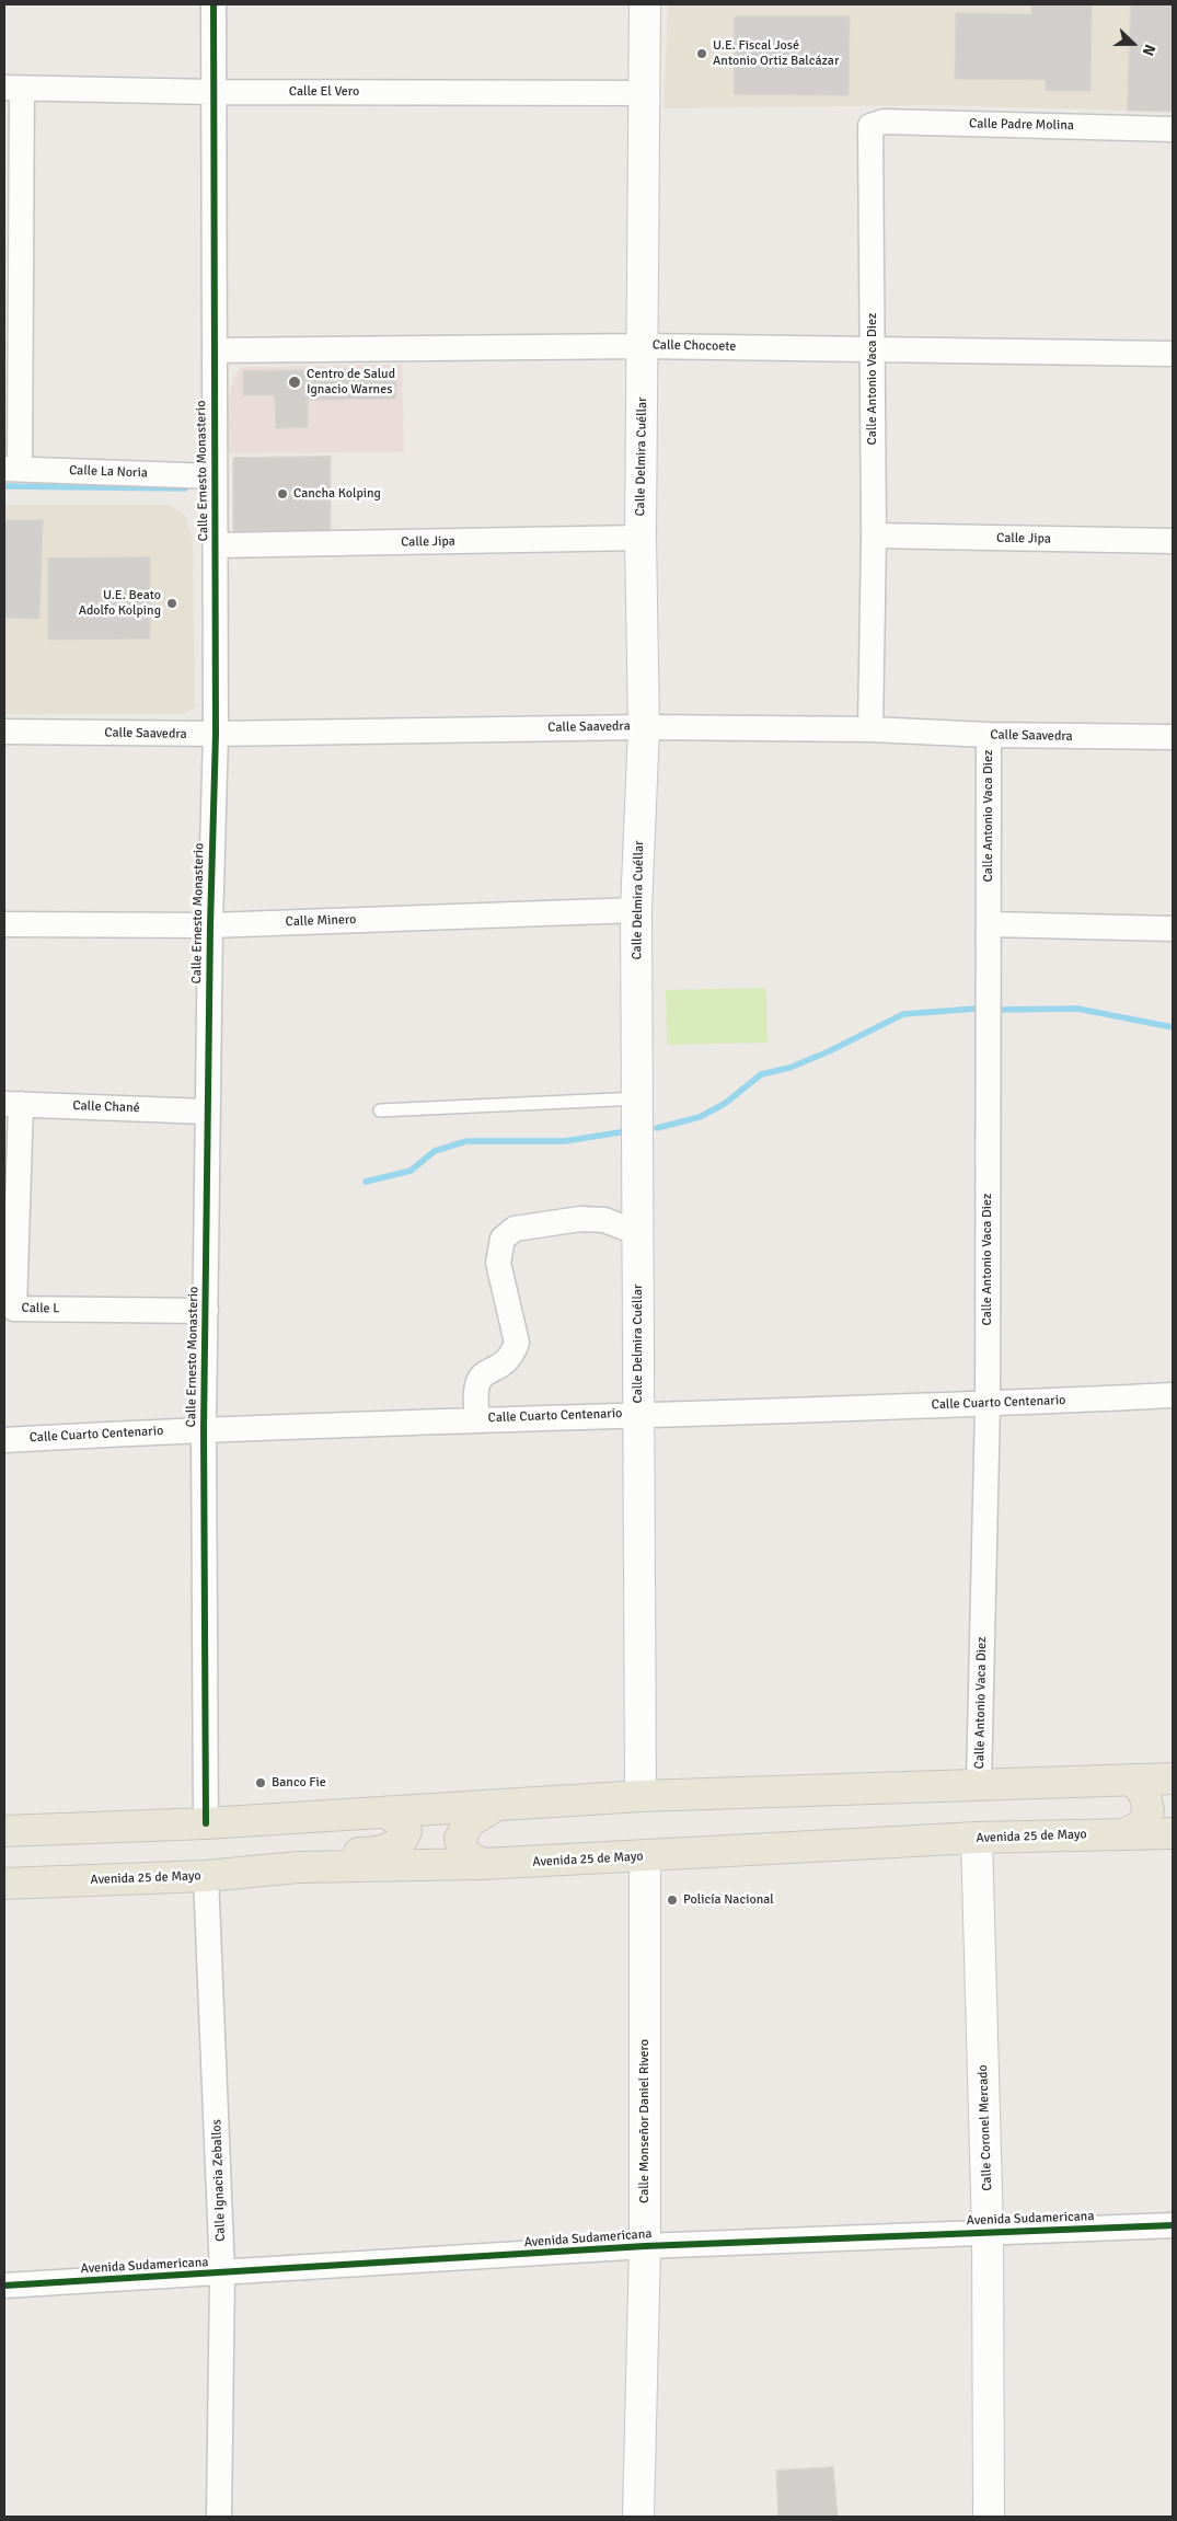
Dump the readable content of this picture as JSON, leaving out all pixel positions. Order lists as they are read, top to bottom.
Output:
{
  "streets": {
    "main road": [
      "Calle Delmira Cuéllar",
      "Avenida 25 de Mayo",
      "Calle Monseñor Daniel Rivero",
      "Calle Coronel Mercado"
    ],
    "street": [
      "Calle El Vero",
      "Calle Padre Molina",
      "Calle Chocoete",
      "Calle Antonio Vaca Diez",
      "Calle Ernesto Monasterio",
      "Calle La Noria",
      "Calle Jipa",
      "Calle Saavedra",
      "Calle Minero",
      "Calle Chané",
      "Calle L",
      "Calle Cuarto Centenario",
      "Calle Ignacia Zeballos",
      "Avenida Sudamericana"
    ]
  },
  "crossings": [
    ["Calle El Vero", "Calle Delmira Cuéllar"],
    ["Calle El Vero", "Calle Ernesto Monasterio"],
    ["Calle Padre Molina", "Calle Antonio Vaca Diez"],
    ["Calle Chocoete", "Calle Antonio Vaca Diez"],
    ["Calle Chocoete", "Calle Delmira Cuéllar"],
    ["Calle Chocoete", "Calle Ernesto Monasterio"],
    ["Calle Antonio Vaca Diez", "Calle Jipa"],
    ["Calle Antonio Vaca Diez", "Calle Saavedra"],
    ["Calle Antonio Vaca Diez", "Calle Cuarto Centenario"],
    ["Calle Delmira Cuéllar", "Calle Jipa"],
    ["Calle Delmira Cuéllar", "Calle Saavedra"],
    ["Calle Delmira Cuéllar", "Calle Minero"],
    ["Calle Delmira Cuéllar", "Calle Cuarto Centenario"],
    ["Calle Ernesto Monasterio", "Calle La Noria"],
    ["Calle Ernesto Monasterio", "Calle Jipa"],
    ["Calle Ernesto Monasterio", "Calle Saavedra"],
    ["Calle Ernesto Monasterio", "Calle Minero"],
    ["Calle Ernesto Monasterio", "Calle Chané"],
    ["Calle Ernesto Monasterio", "Calle L"],
    ["Calle Ernesto Monasterio", "Calle Cuarto Centenario"],
    ["Calle Chané", "Calle L"],
    ["Avenida 25 de Mayo", "Calle Monseñor Daniel Rivero"],
    ["Avenida 25 de Mayo", "Calle Coronel Mercado"],
    ["Avenida 25 de Mayo", "Calle Ignacia Zeballos"],
    ["Calle Monseñor Daniel Rivero", "Avenida Sudamericana"],
    ["Calle Coronel Mercado", "Avenida Sudamericana"],
    ["Calle Ignacia Zeballos", "Avenida Sudamericana"]
  ],
  "places": [
    "U.E. Fiscal José Antonio Ortiz Balcázar",
    "Centro de Salud Ignacio Warnes",
    "Cancha Kolping",
    "U.E. Beato Adolfo Kolping",
    "Banco Fie",
    "Policía Nacional"
  ],
  "north": "right"
}
